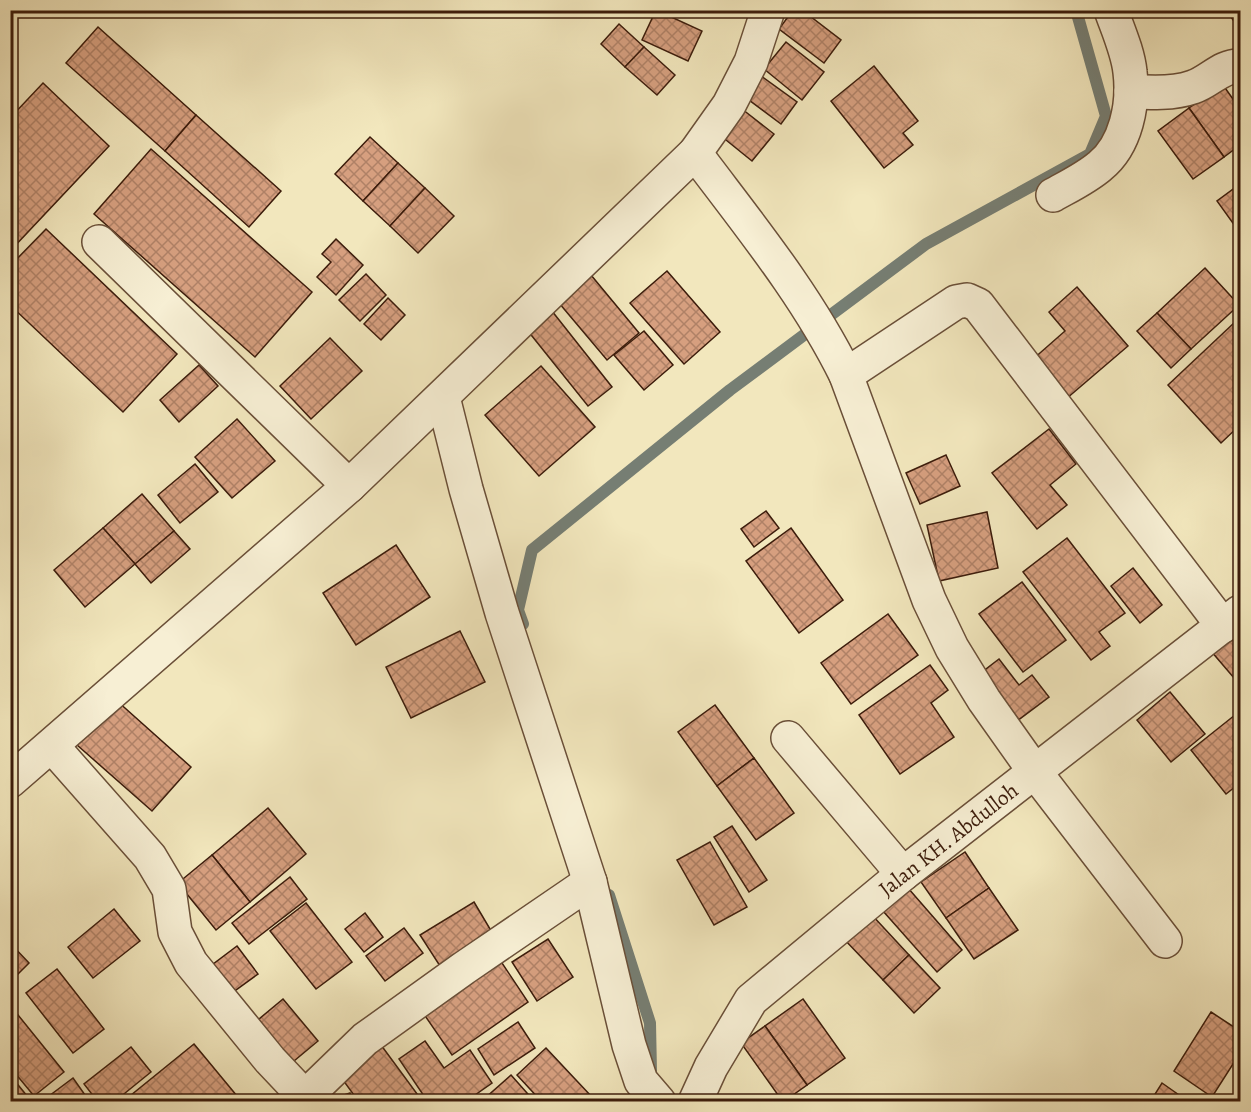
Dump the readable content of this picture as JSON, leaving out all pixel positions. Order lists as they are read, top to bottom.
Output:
{
  "streets": {
    "street": ["Jalan KH. Abdulloh"]
  }
}
